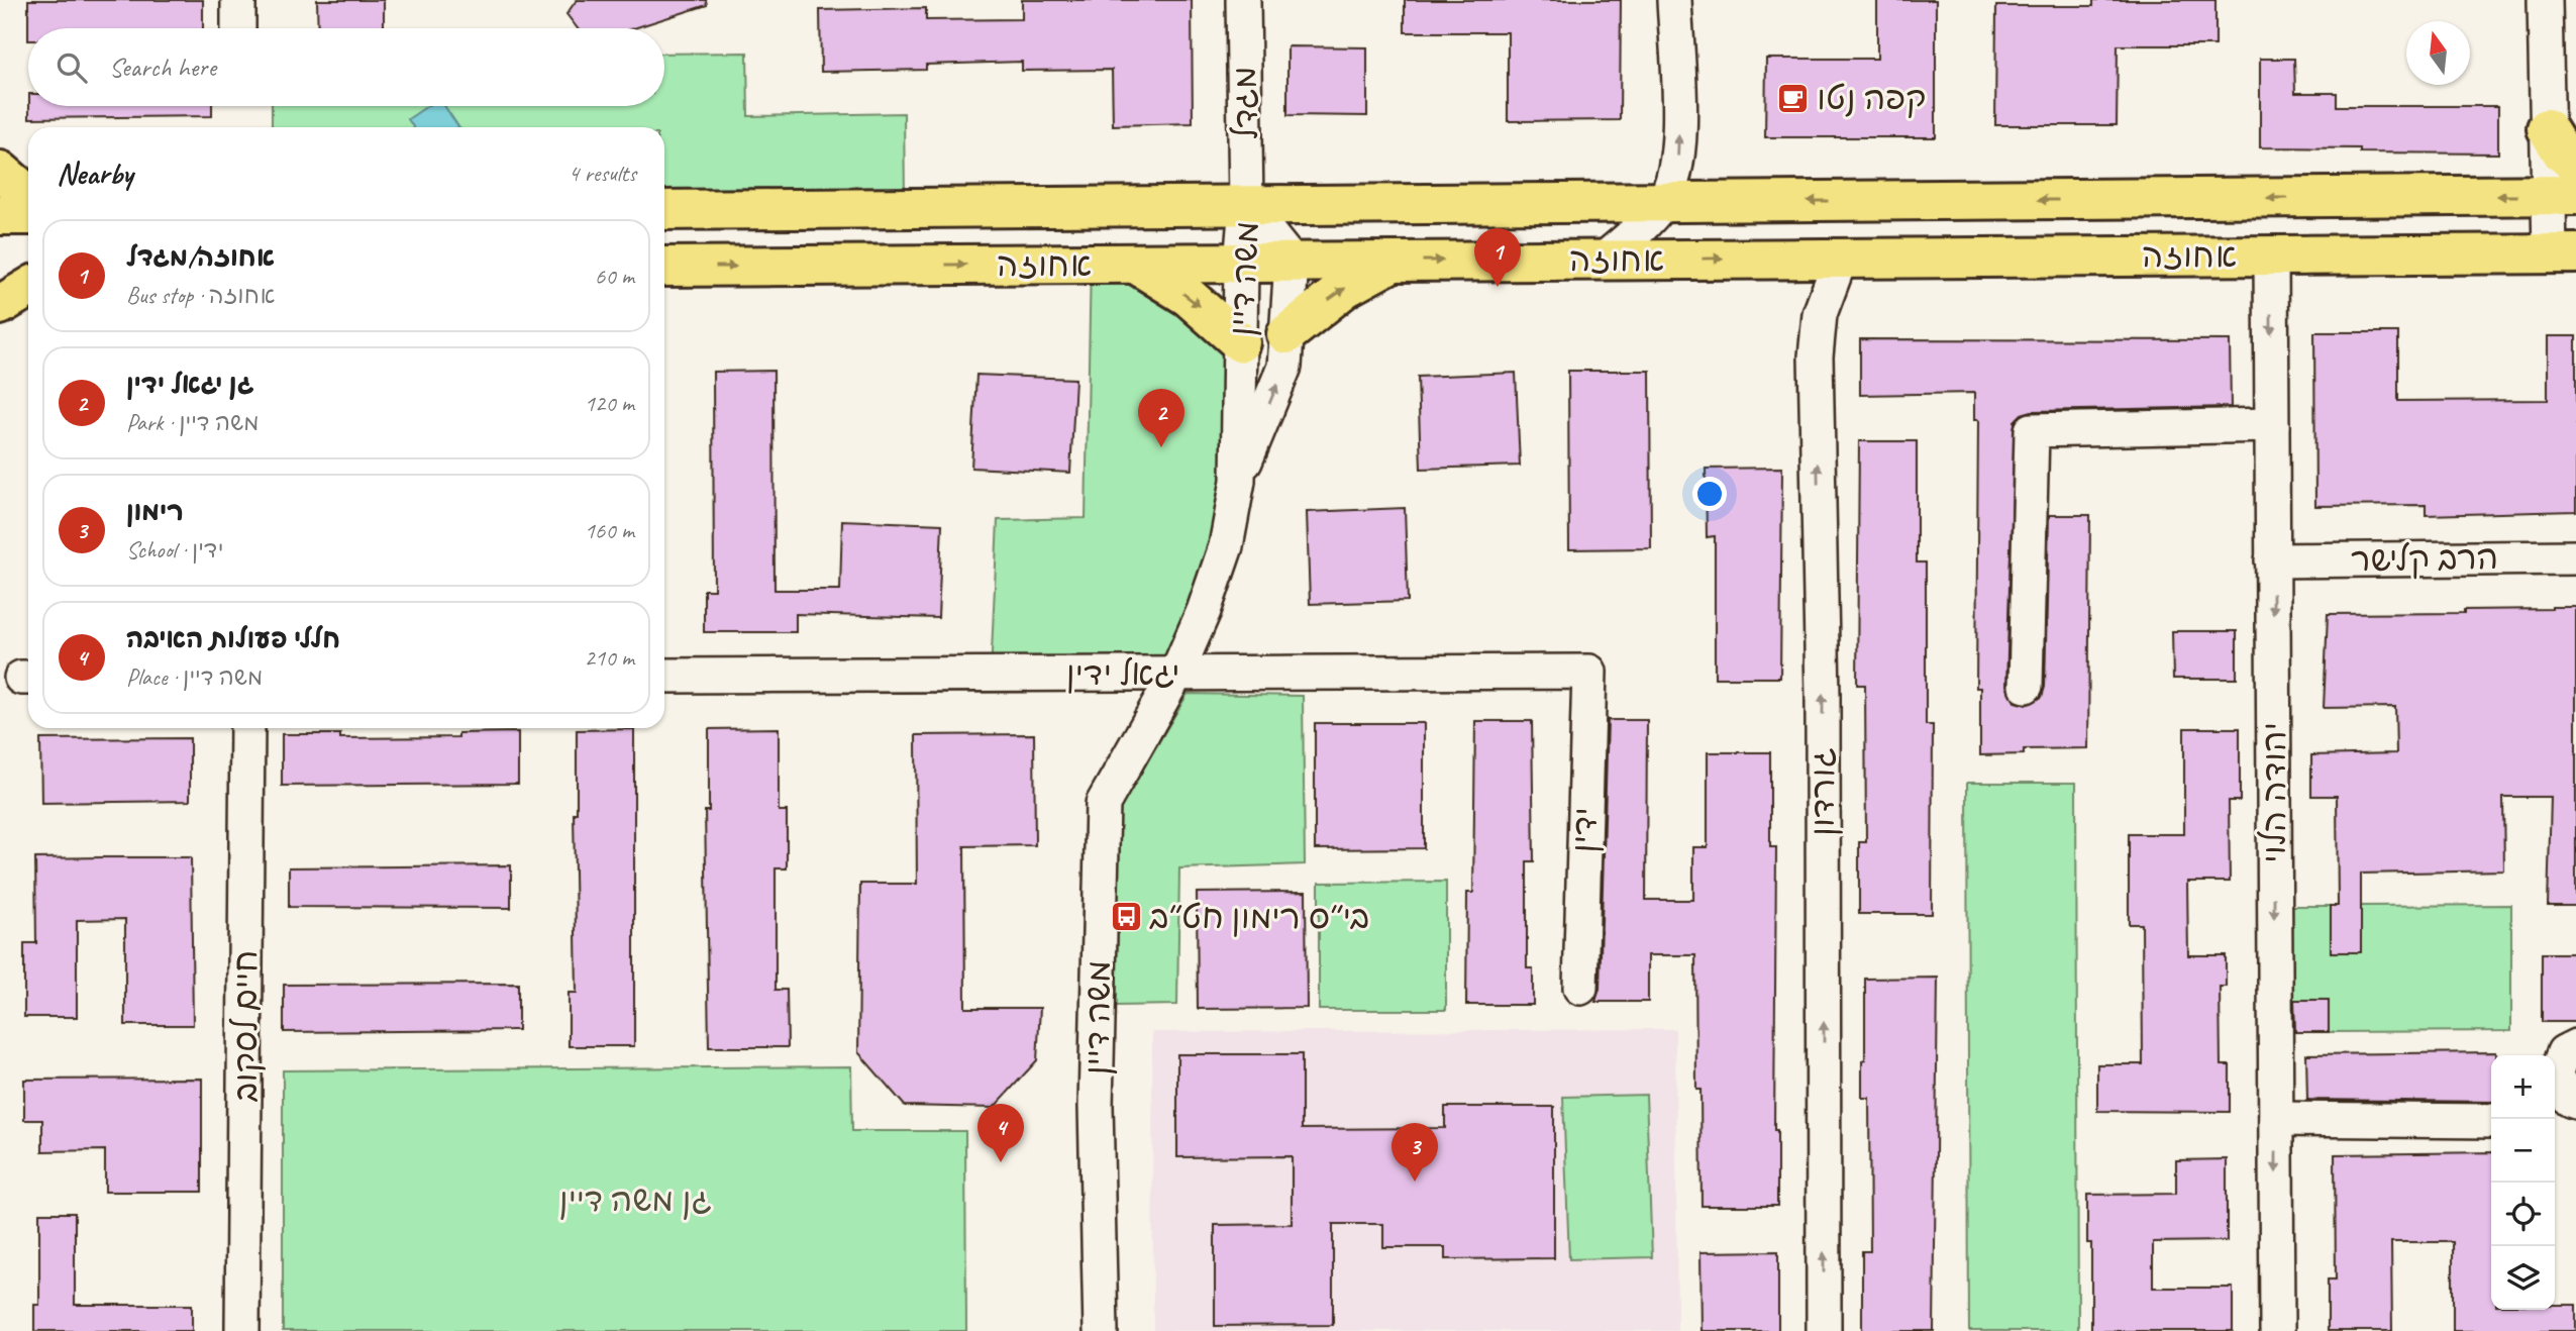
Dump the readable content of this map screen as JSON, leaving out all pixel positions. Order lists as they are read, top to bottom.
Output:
{
  "streets": {
    "main road": ["אחוזה"],
    "street": [
      "מגדל",
      "משה דיין",
      "הרב קלישר",
      "יגאל ידין",
      "גורדון",
      "יהודה הלוי",
      "ידין",
      "חיים לסקוב"
    ]
  },
  "crossings": [
    ["מגדל", "אחוזה"],
    ["מגדל", "משה דיין"],
    ["אחוזה", "משה דיין"],
    ["אחוזה", "גורדון"],
    ["אחוזה", "יהודה הלוי"],
    ["משה דיין", "יגאל ידין"],
    ["הרב קלישר", "יהודה הלוי"],
    ["יגאל ידין", "ידין"]
  ],
  "one_way": ["גורדון", "יהודה הלוי"],
  "parks": ["גן משה דיין"],
  "places": {
    "cafe": ["קפה נטו"],
    "bus stop": ["בי״ס רימון חט״ב"]
  },
  "north": "top",
  "page": {
    "search": "Search here",
    "heading": ["Nearby", "4 results"],
    "list": [
      {
        "mark": "1",
        "name": "אחוזה/מגדל",
        "note": "Bus stop · אחוזה",
        "value": "60 m"
      },
      {
        "mark": "2",
        "name": "גן יגאל ידין",
        "note": "Park · משה דיין",
        "value": "120 m"
      },
      {
        "mark": "3",
        "name": "רימון",
        "note": "School · ידין",
        "value": "160 m"
      },
      {
        "mark": "4",
        "name": "חללי פעולות האיבה",
        "note": "Place · משה דיין",
        "value": "210 m"
      }
    ],
    "pins": [
      "1",
      "2",
      "4",
      "3"
    ],
    "map_buttons": ["+", "−"]
  }
}
